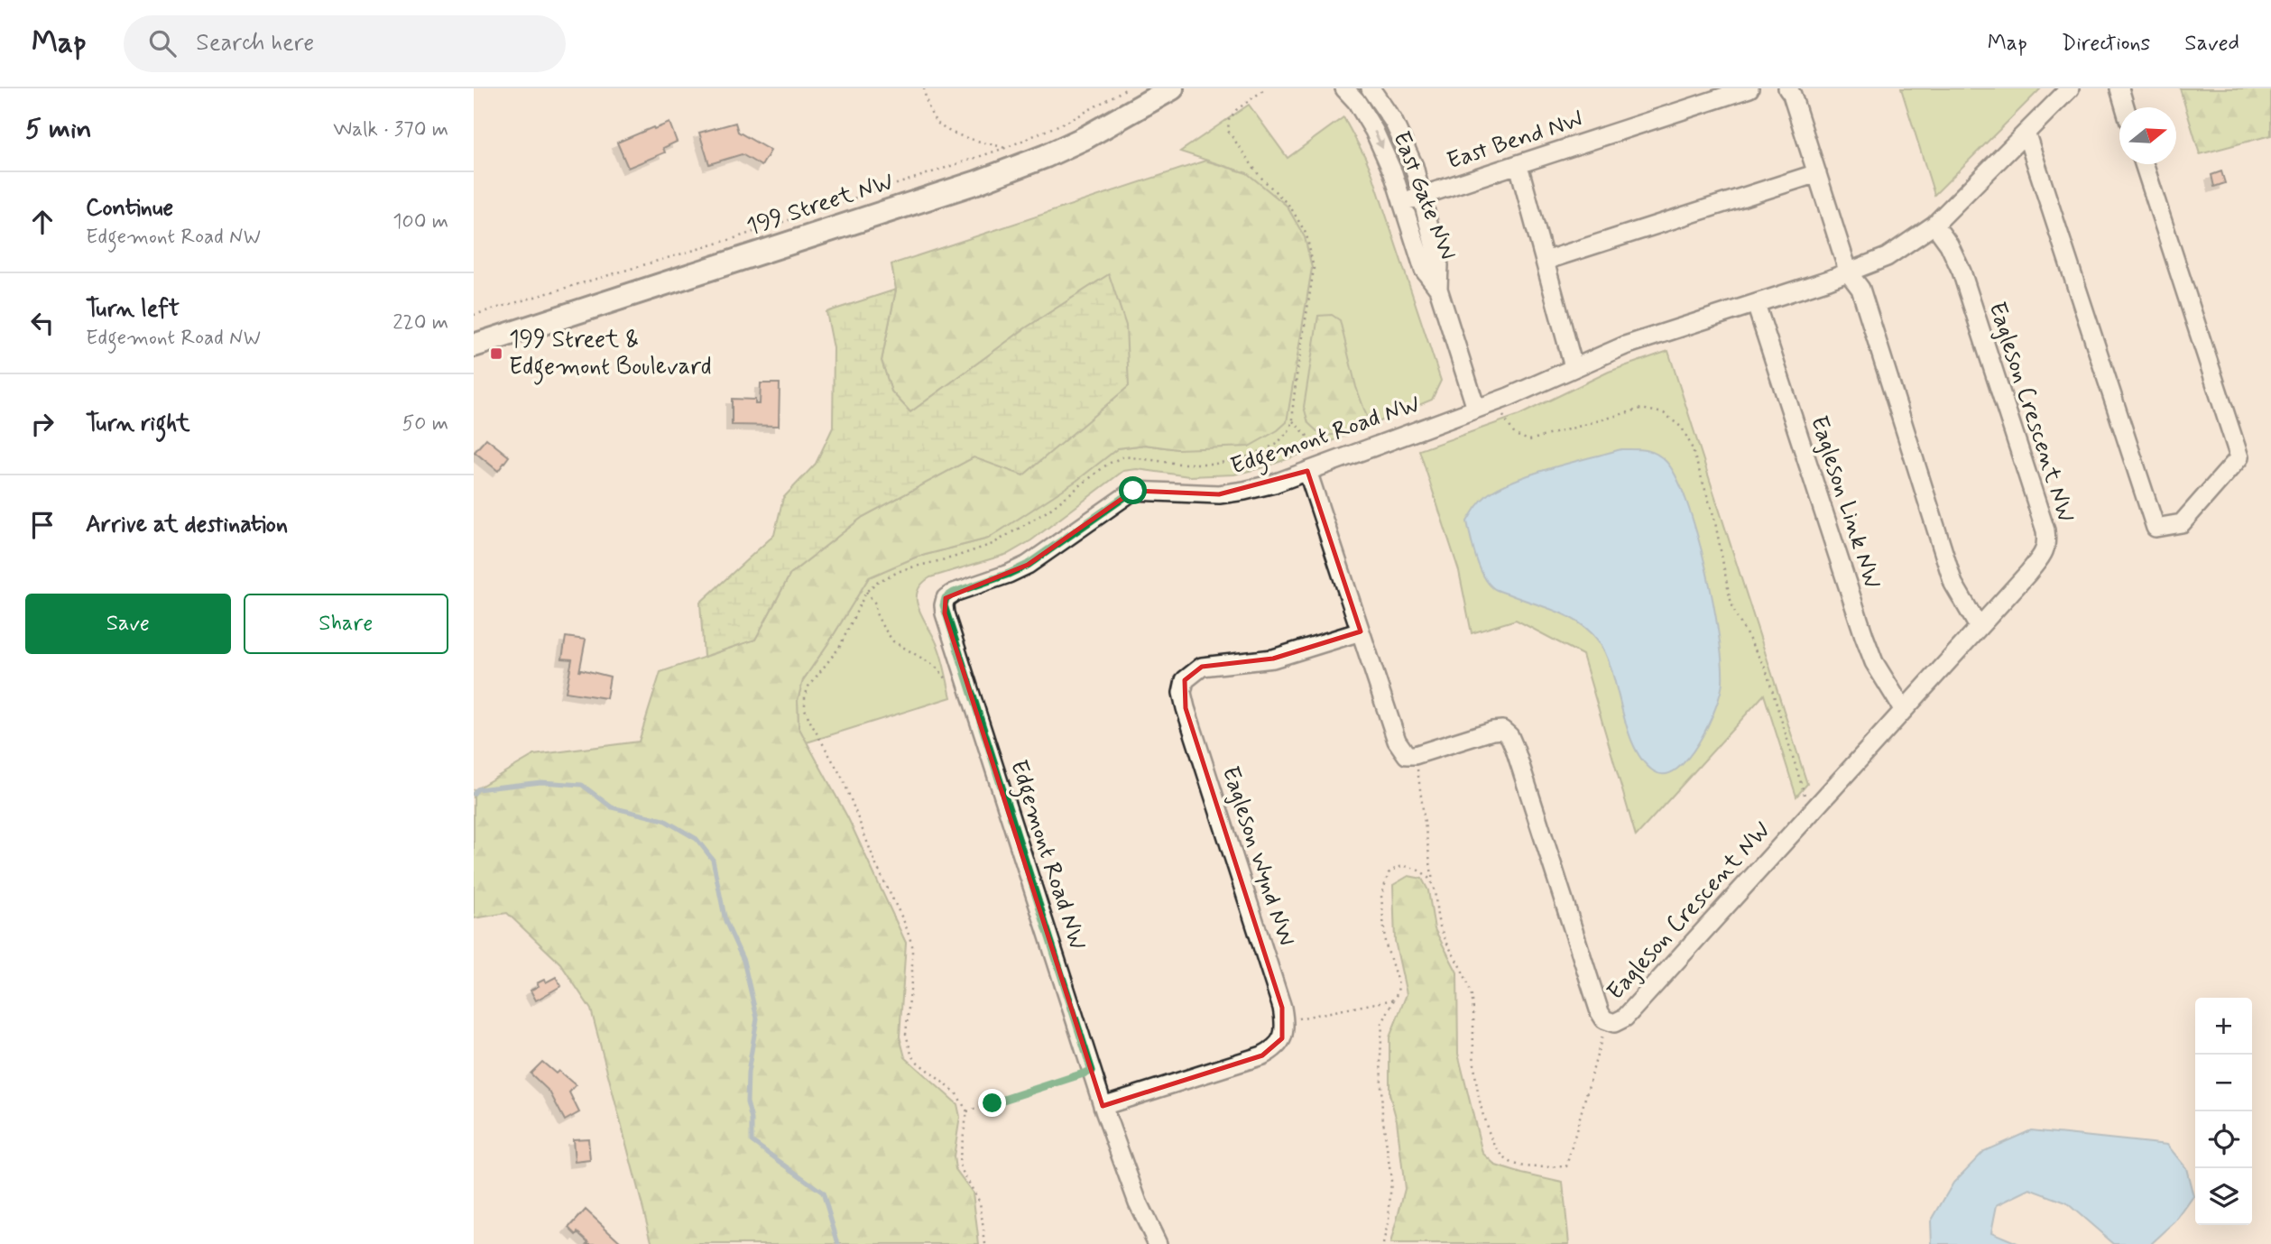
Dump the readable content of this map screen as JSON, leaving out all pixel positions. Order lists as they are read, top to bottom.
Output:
{
  "streets": {
    "main road": ["199 Street NW"],
    "street": [
      "East Bend NW",
      "East Gate NW",
      "Eagleson Crescent NW",
      "Edgemont Road NW",
      "Eagleson Link NW",
      "Eagleson Wynd NW"
    ]
  },
  "crossings": [
    ["East Bend NW", "East Gate NW"],
    ["East Gate NW", "Edgemont Road NW"],
    ["Eagleson Crescent NW", "Edgemont Road NW"],
    ["Eagleson Crescent NW", "Eagleson Link NW"],
    ["Edgemont Road NW", "Eagleson Link NW"]
  ],
  "places": {
    "transit": ["199 Street & Edgemont Boulevard"]
  },
  "north": "right",
  "page": {
    "header": "Map",
    "search": "Search here",
    "nav": ["Map", "Directions", "Saved"],
    "heading": ["5 min", "Walk · 370 m"],
    "list": [
      ["Continue", "Edgemont Road NW", "100 m"],
      ["Turn left", "Edgemont Road NW", "220 m"],
      ["Turn right", "50 m"],
      "Arrive at destination"
    ],
    "buttons": ["Save", "Share"],
    "map_buttons": ["+", "−"]
  }
}
